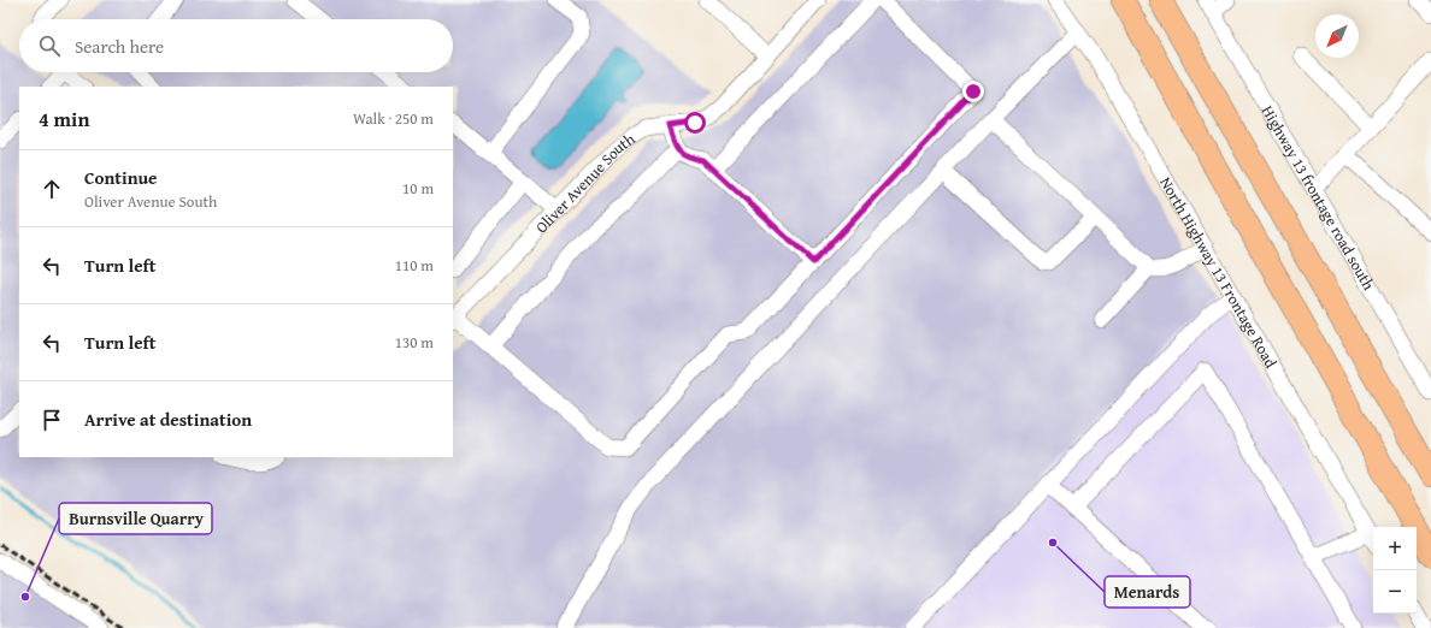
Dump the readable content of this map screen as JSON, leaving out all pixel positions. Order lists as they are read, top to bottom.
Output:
{
  "streets": {
    "street": ["Oliver Avenue South", "Highway 13 frontage road south", "North Highway 13 Frontage Road"]
  },
  "places": ["Menards", "Burnsville Quarry"],
  "north": "bottom left",
  "page": {
    "search": "Search here",
    "heading": ["4 min", "Walk · 250 m"],
    "list": [
      ["Continue", "Oliver Avenue South", "10 m"],
      ["Turn left", "110 m"],
      ["Turn left", "130 m"],
      "Arrive at destination"
    ],
    "map_buttons": ["+", "−"]
  }
}
